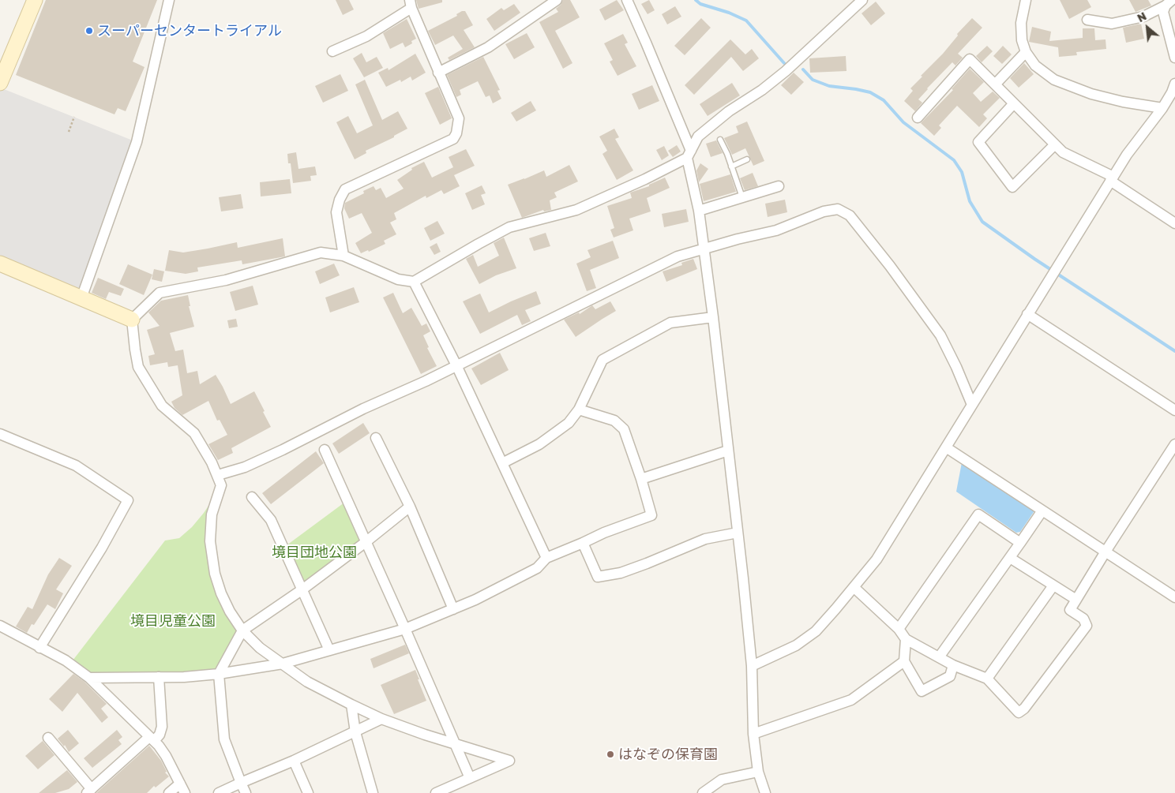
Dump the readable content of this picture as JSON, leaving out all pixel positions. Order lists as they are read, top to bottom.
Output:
{
  "parks": ["境目団地公園", "境目児童公園"],
  "places": ["スーパーセンタートライアル", "はなぞの保育園"],
  "north": "top left"
}
